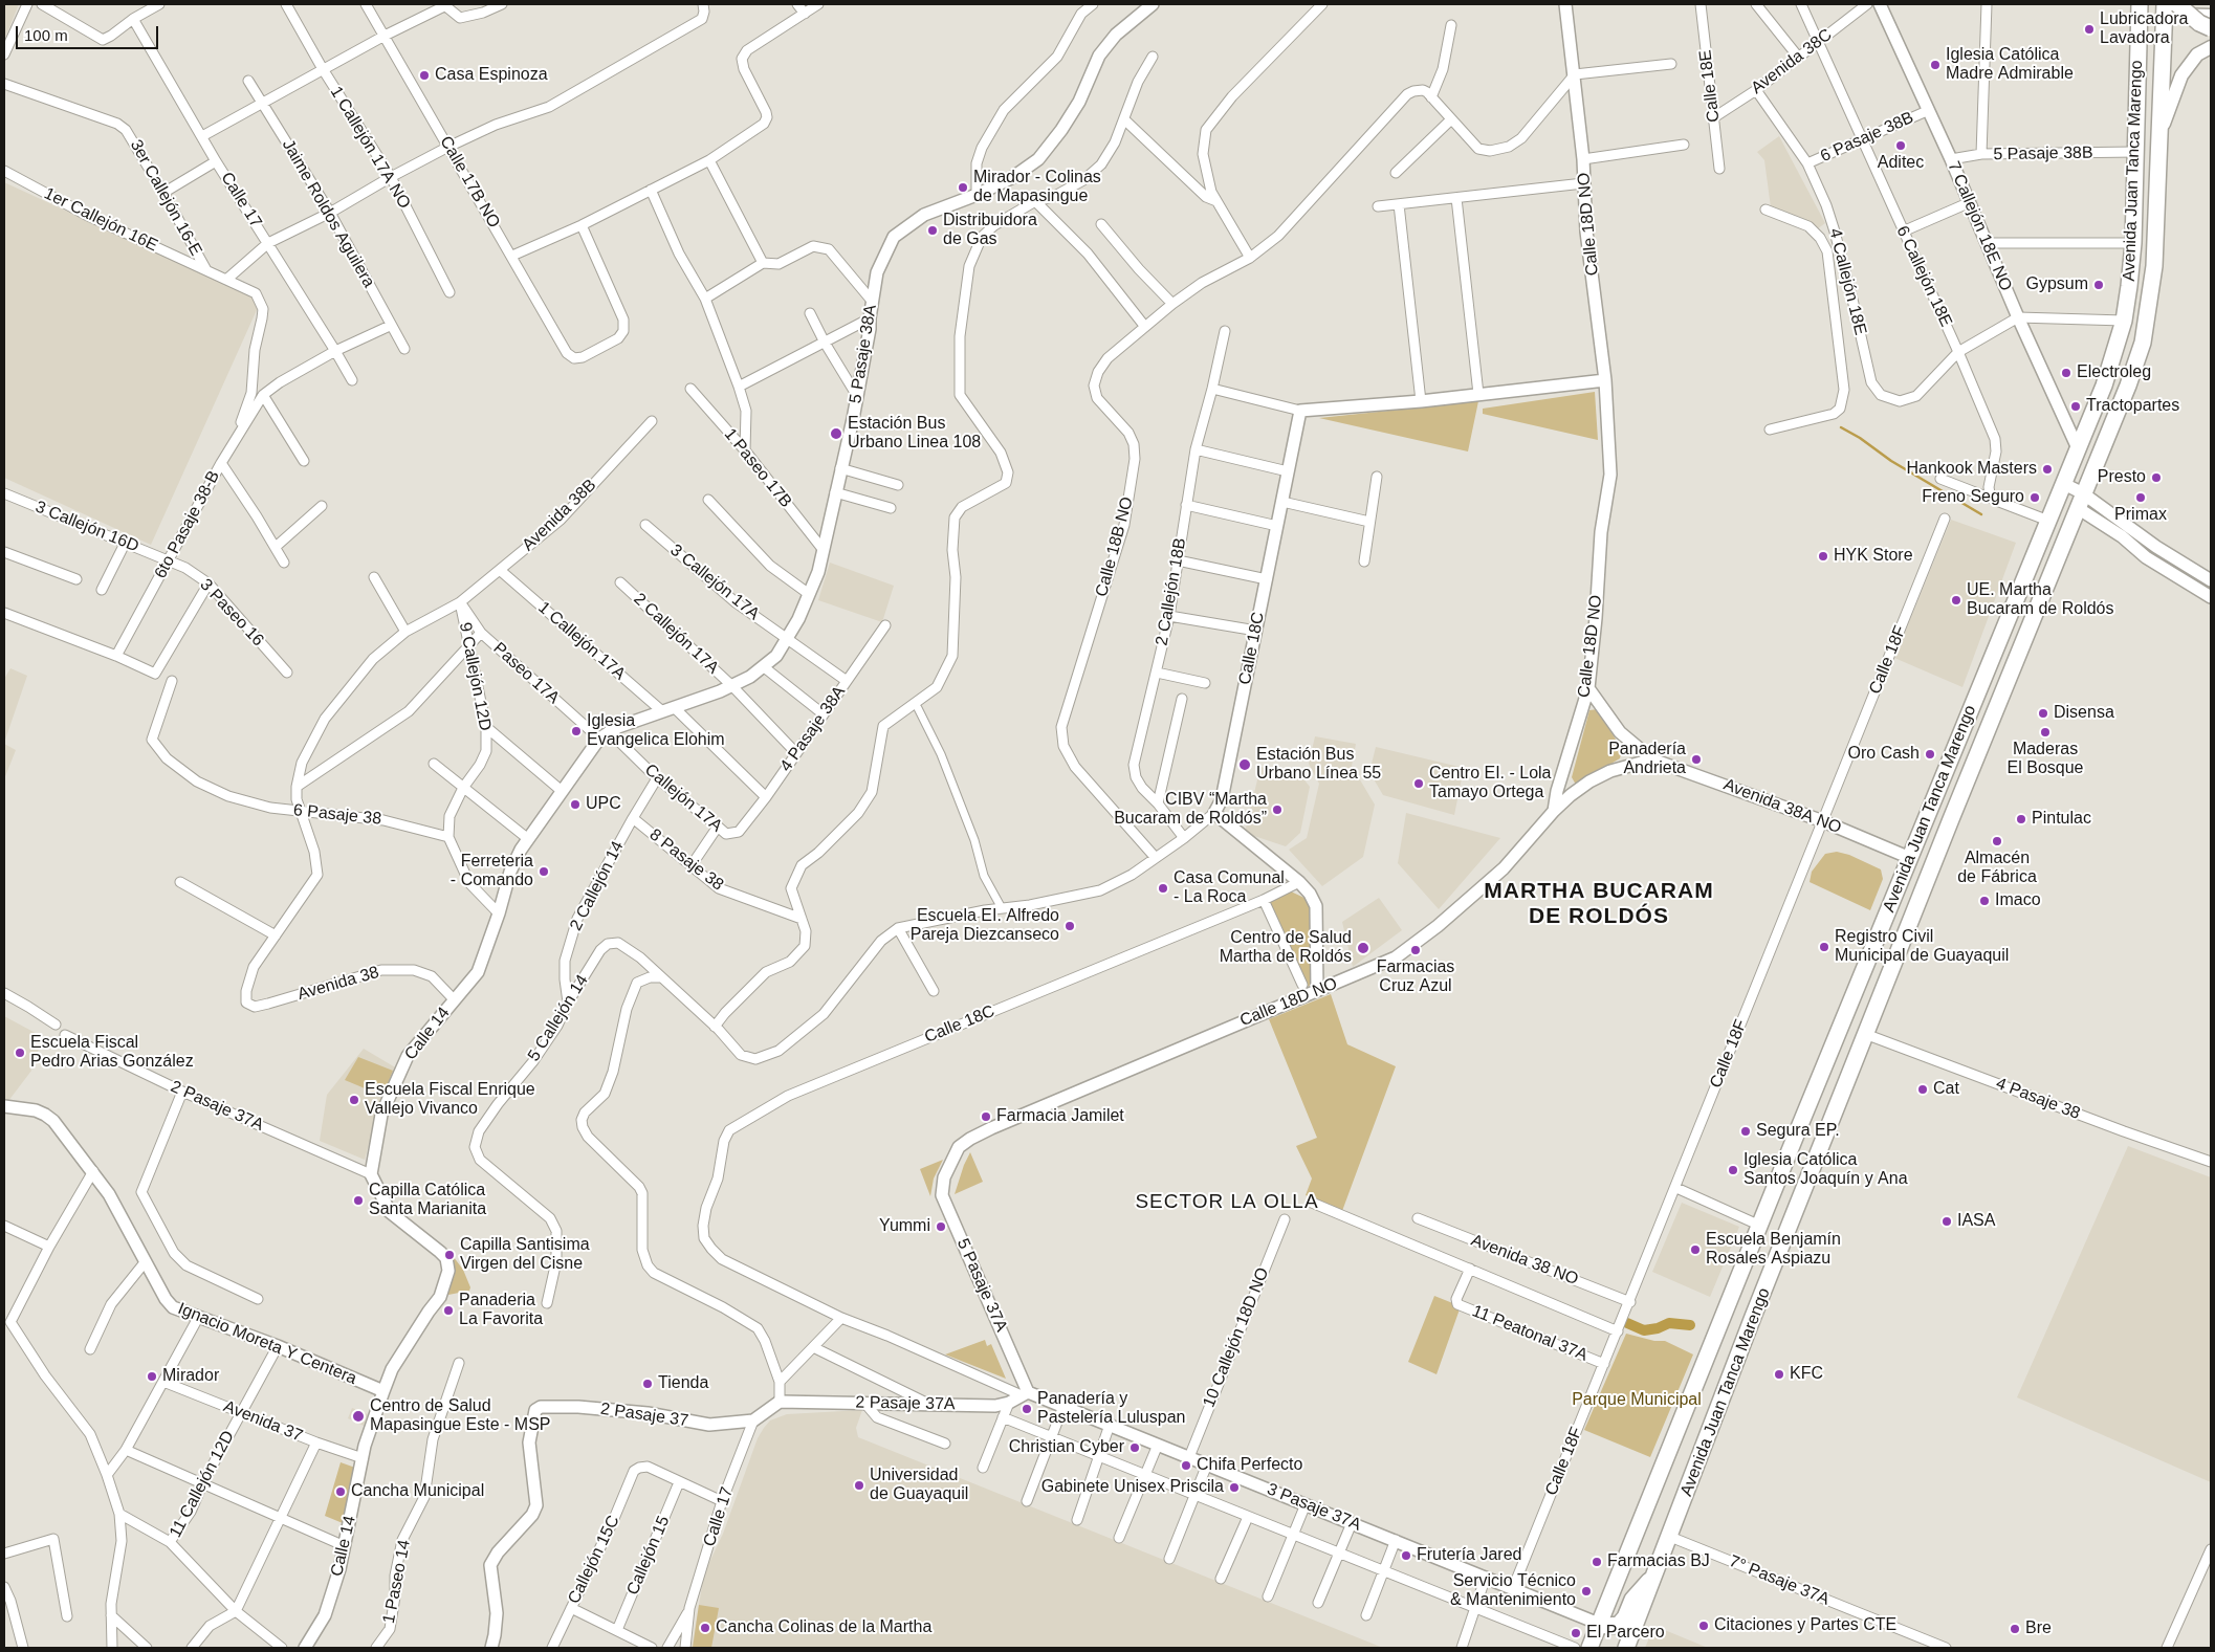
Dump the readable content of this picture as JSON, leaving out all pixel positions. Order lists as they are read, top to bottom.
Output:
{
  "streets": {
    "main road": ["Avenida Juan Tanca Marengo"],
    "street": [
      "Avenida 38C",
      "Calle 18E",
      "6 Pasaje 38B",
      "1 Callejón 17A NO",
      "5 Pasaje 38B",
      "Calle 17B NO",
      "3er Callejón 16-E",
      "Calle 17",
      "Jaime Roldos Aguilera",
      "1er Callejón 16E",
      "Calle 18D NO",
      "7 Callejón 18E NO",
      "6 Callejón 18E",
      "4 Callejón 18E",
      "5 Pasaje 38A",
      "1 Paseo 17B",
      "Avenida 38B",
      "6to Pasaje 38-B",
      "3 Callejón 16D",
      "Calle 18B NO",
      "3 Callejón 17A",
      "2 Callejón 18B",
      "3 Paseo 16",
      "2 Callejón 17A",
      "1 Callejón 17A",
      "Calle 18C",
      "Calle 18F",
      "Paseo 17A",
      "9 Callejón 12D",
      "4 Pasaje 38A",
      "Callejón 17A",
      "Avenida 38A NO",
      "6 Pasaje 38",
      "8 Pasaje 38",
      "2 Callejón 14",
      "Avenida 38",
      "5 Callejón 14",
      "Calle 14",
      "4 Pasaje 38",
      "2 Pasaje 37A",
      "Avenida 38 NO",
      "5 Pasaje 37A",
      "11 Peatonal 37A",
      "10 Callejón 18D NO",
      "Ignacio Moreta Y Centera",
      "2 Pasaje 37",
      "Avenida 37",
      "11 Callejón 12D",
      "3 Pasaje 37A",
      "Callejón 15",
      "Callejón 15C",
      "7° Pasaje 37A",
      "1 Paseo 14"
    ]
  },
  "crossings": [
    ["Avenida 38C", "Calle 18E"],
    ["Avenida 38C", "6 Callejón 18E"],
    ["Avenida 38C", "4 Callejón 18E"],
    ["6 Pasaje 38B", "7 Callejón 18E NO"],
    ["6 Pasaje 38B", "6 Callejón 18E"],
    ["6 Pasaje 38B", "4 Callejón 18E"],
    ["5 Pasaje 38B", "Avenida Juan Tanca Marengo"],
    ["5 Pasaje 38B", "7 Callejón 18E NO"],
    ["Avenida Juan Tanca Marengo", "7 Callejón 18E NO"],
    ["Avenida Juan Tanca Marengo", "Avenida 38A NO"],
    ["Avenida Juan Tanca Marengo", "4 Pasaje 38"],
    ["Avenida Juan Tanca Marengo", "3 Pasaje 37A"],
    ["Avenida Juan Tanca Marengo", "7° Pasaje 37A"],
    ["3er Callejón 16-E", "1er Callejón 16E"],
    ["Calle 17", "2 Pasaje 37"],
    ["1er Callejón 16E", "6to Pasaje 38-B"],
    ["Calle 18D NO", "Avenida 38A NO"],
    ["Calle 18D NO", "5 Pasaje 37A"],
    ["6 Callejón 18E", "4 Callejón 18E"],
    ["5 Pasaje 38A", "1 Paseo 17B"],
    ["5 Pasaje 38A", "3 Callejón 17A"],
    ["5 Pasaje 38A", "2 Callejón 17A"],
    ["5 Pasaje 38A", "1 Callejón 17A"],
    ["5 Pasaje 38A", "Paseo 17A"],
    ["5 Pasaje 38A", "Callejón 17A"],
    ["5 Pasaje 38A", "Calle 14"],
    ["Avenida 38B", "1 Callejón 17A"],
    ["Avenida 38B", "Paseo 17A"],
    ["Avenida 38B", "9 Callejón 12D"],
    ["6to Pasaje 38-B", "3 Callejón 16D"],
    ["6to Pasaje 38-B", "3 Paseo 16"],
    ["3 Callejón 16D", "3 Paseo 16"],
    ["Calle 18B NO", "Calle 18C"],
    ["3 Callejón 17A", "4 Pasaje 38A"],
    ["2 Callejón 18B", "Calle 18C"],
    ["2 Callejón 17A", "4 Pasaje 38A"],
    ["Calle 18F", "Avenida 38A NO"],
    ["Calle 18F", "Avenida 38 NO"],
    ["Calle 18F", "11 Peatonal 37A"],
    ["Calle 18F", "3 Pasaje 37A"],
    ["Paseo 17A", "9 Callejón 12D"],
    ["Paseo 17A", "Callejón 17A"],
    ["Paseo 17A", "Calle 14"],
    ["9 Callejón 12D", "6 Pasaje 38"],
    ["4 Pasaje 38A", "Callejón 17A"],
    ["Callejón 17A", "2 Callejón 14"],
    ["Callejón 17A", "Calle 14"],
    ["8 Pasaje 38", "2 Callejón 14"],
    ["2 Callejón 14", "5 Callejón 14"],
    ["Avenida 38", "Calle 14"],
    ["Calle 14", "2 Pasaje 37A"],
    ["Calle 14", "Ignacio Moreta Y Centera"],
    ["Calle 14", "Avenida 37"],
    ["2 Pasaje 37A", "5 Pasaje 37A"],
    ["2 Pasaje 37A", "3 Pasaje 37A"],
    ["5 Pasaje 37A", "3 Pasaje 37A"],
    ["10 Callejón 18D NO", "3 Pasaje 37A"],
    ["Ignacio Moreta Y Centera", "11 Callejón 12D"],
    ["Avenida 37", "11 Callejón 12D"],
    ["Callejón 15", "Callejón 15C"]
  ],
  "districts": ["MARTHA BUCARAM DE ROLDÓS", "SECTOR LA OLLA"],
  "parks": ["Parque Municipal"],
  "places": [
    "Lubricadora Lavadora",
    "Iglesia Católica Madre Admirable",
    "Casa Espinoza",
    "Aditec",
    "Mirador - Colinas de Mapasingue",
    "Distribuidora de Gas",
    "Gypsum",
    "Electroleg",
    "Tractopartes",
    "Estación Bus Urbano Linea 108",
    "Hankook Masters",
    "Presto",
    "Freno Seguro",
    "Primax",
    "HYK Store",
    "UE. Martha Bucaram de Roldós",
    "Disensa",
    "Iglesia Evangelica Elohim",
    "Maderas El Bosque",
    "Oro Cash",
    "Panadería Andrieta",
    "Estación Bus Urbano Línea 55",
    "Centro EI. - Lola Tamayo Ortega",
    "UPC",
    "CIBV “Martha Bucaram de Roldós”",
    "Pintulac",
    "Almacén de Fábrica",
    "Ferreteria - Comando",
    "Casa Comunal - La Roca",
    "Imaco",
    "Escuela EI. Alfredo Pareja Diezcanseco",
    "Registro Civil Municipal de Guayaquil",
    "Centro de Salud Martha de Roldós",
    "Farmacias Cruz Azul",
    "Escuela Fiscal Pedro Arias González",
    "Cat",
    "Escuela Fiscal Enrique Vallejo Vivanco",
    "Farmacia Jamilet",
    "Segura EP.",
    "Iglesia Católica Santos Joaquín y Ana",
    "Capilla Católica Santa Marianita",
    "IASA",
    "Yummi",
    "Escuela Benjamín Rosales Aspiazu",
    "Capilla Santisima Virgen del Cisne",
    "Panaderia La Favorita",
    "KFC",
    "Mirador",
    "Tienda",
    "Panadería y Pastelería Luluspan",
    "Centro de Salud Mapasingue Este - MSP",
    "Christian Cyber",
    "Chifa Perfecto",
    "Universidad de Guayaquil",
    "Gabinete Unisex Priscila",
    "Cancha Municipal",
    "Frutería Jared",
    "Farmacias BJ",
    "Servicio Técnico & Mantenimiento",
    "Citaciones y Partes CTE",
    "Cancha Colinas de la Martha",
    "Bre",
    "El Parcero"
  ],
  "scale_bar": "100 m"
}
